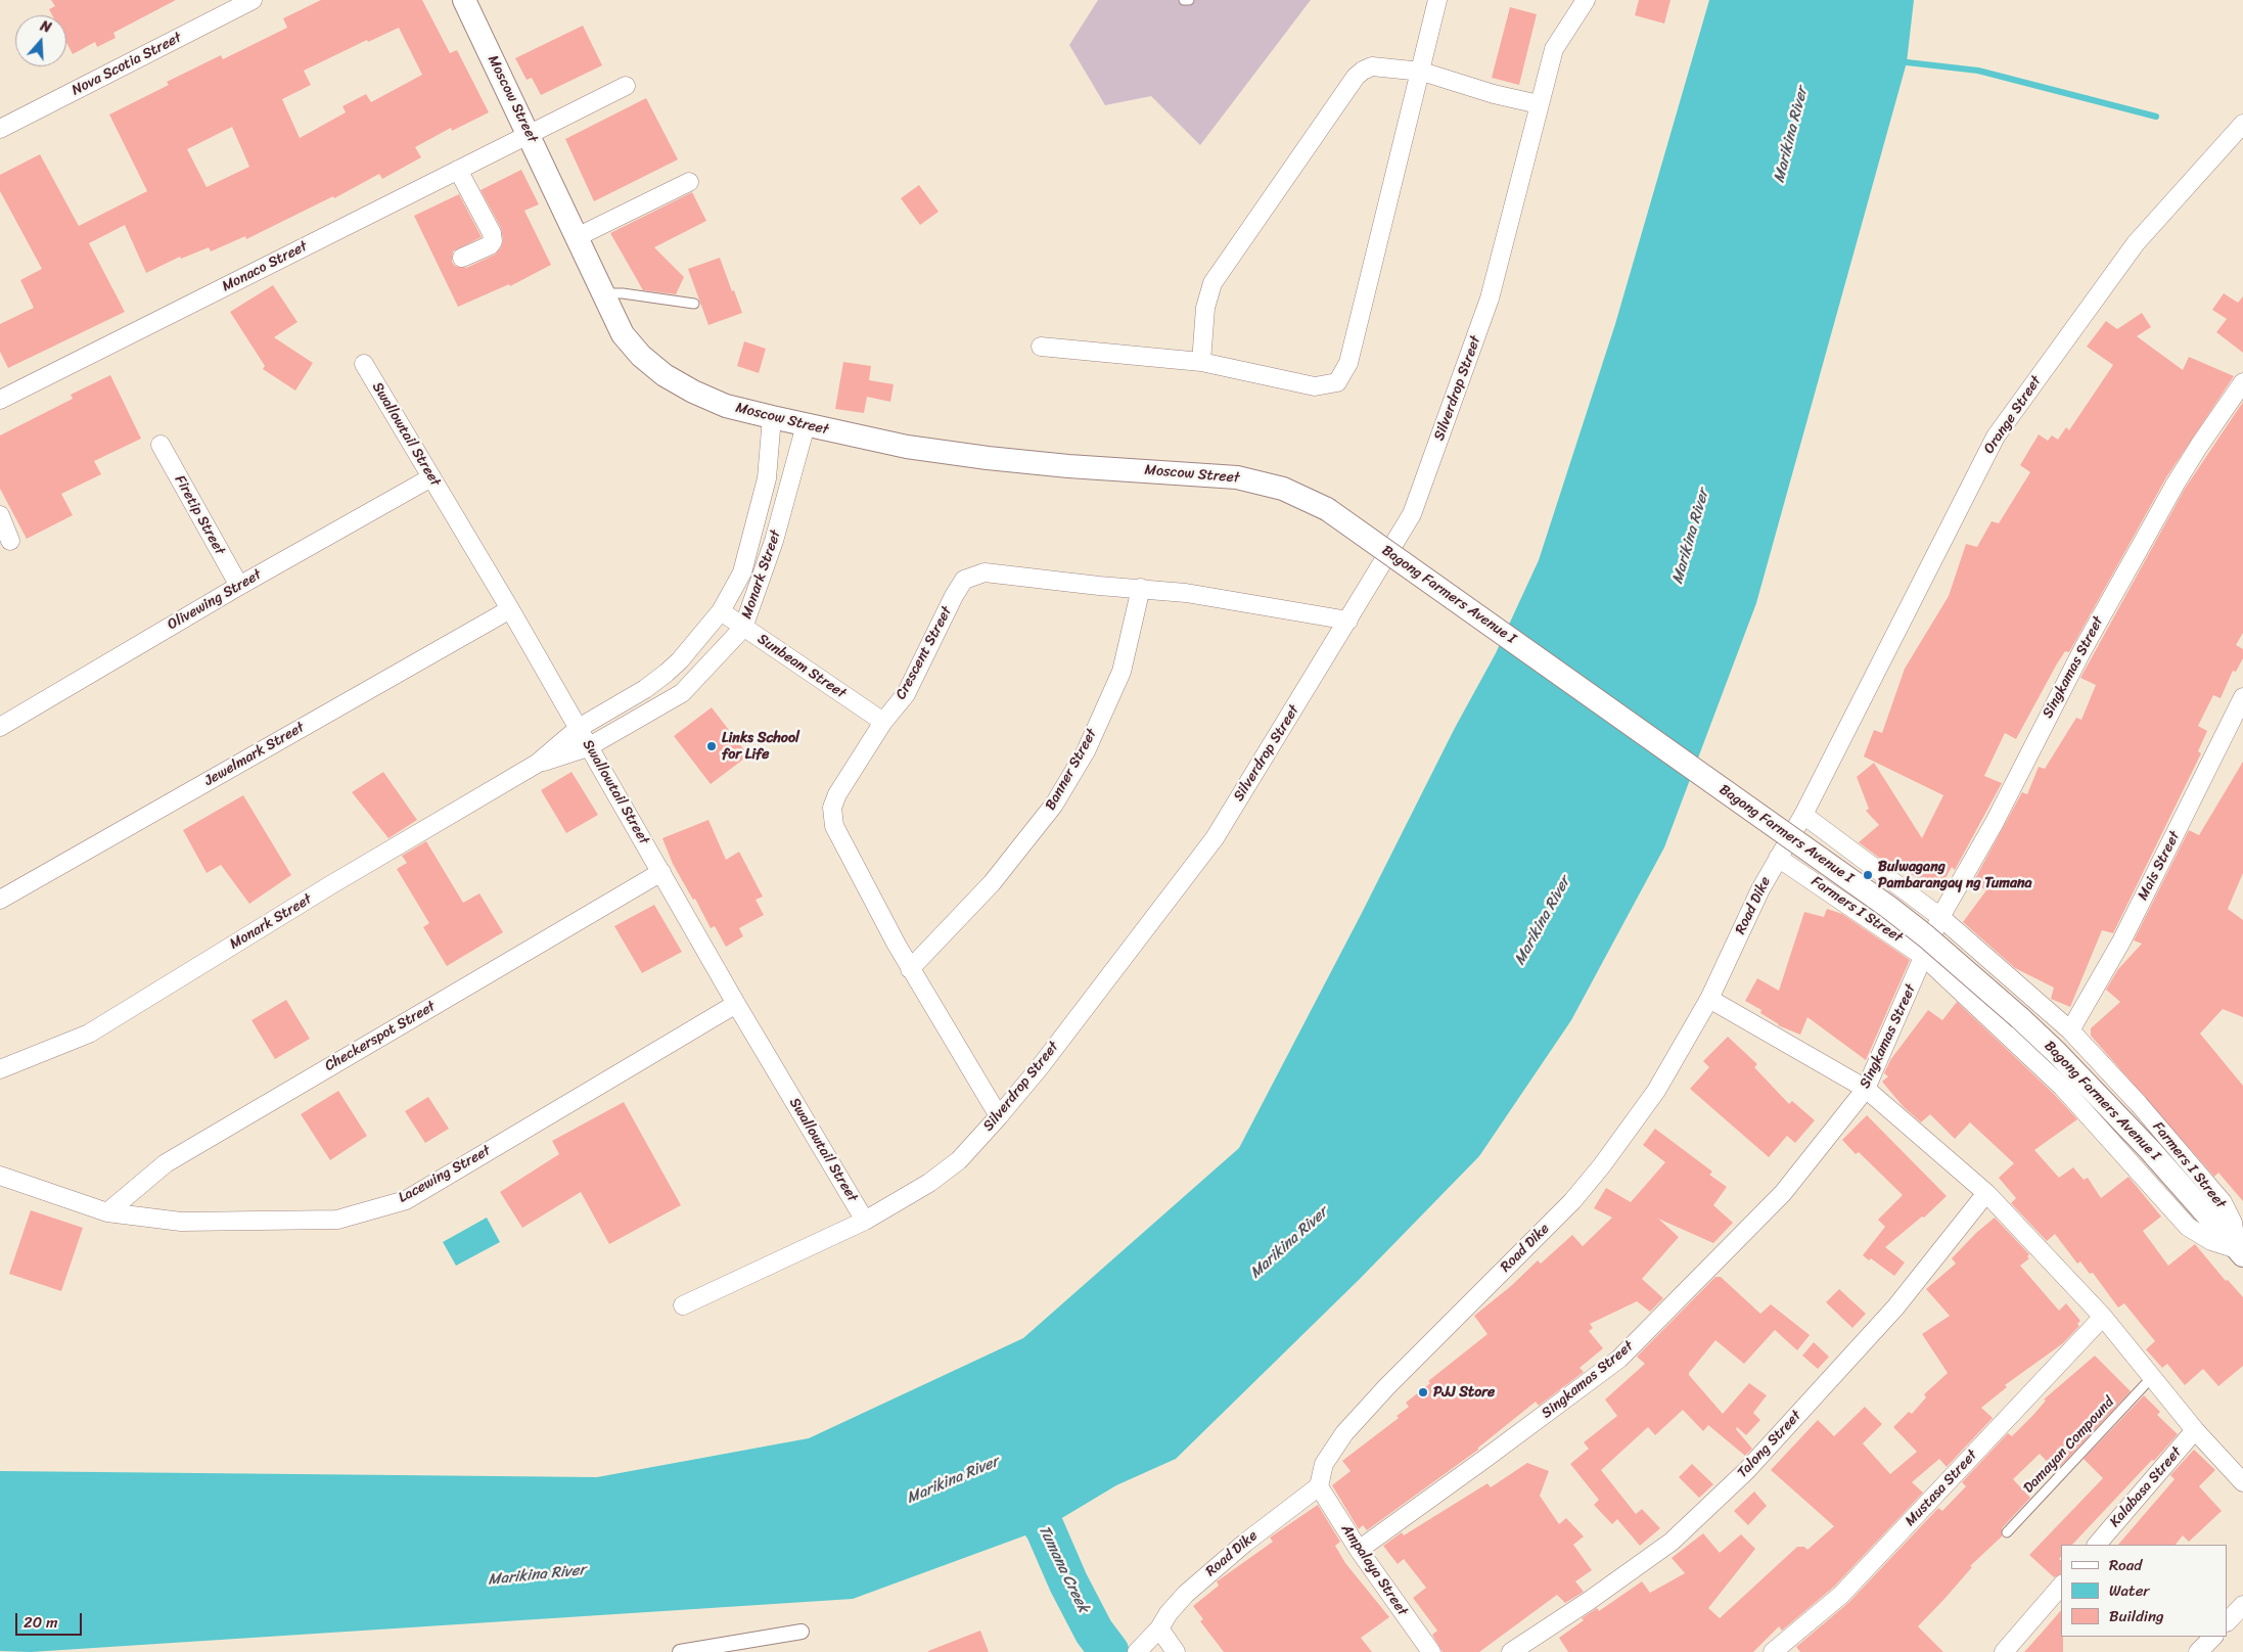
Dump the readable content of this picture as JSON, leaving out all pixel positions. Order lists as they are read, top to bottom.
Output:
{
  "streets": {
    "street": [
      "Nova Scotia Street",
      "Moscow Street",
      "Monaco Street",
      "Silverdrop Street",
      "Orange Street",
      "Swallowtail Street",
      "Firetip Street",
      "Monark Street",
      "Bagong Farmers Avenue I",
      "Olivewing Street",
      "Crescent Street",
      "Sunbeam Street",
      "Singkamas Street",
      "Jewelmark Street",
      "Banner Street",
      "Mais Street",
      "Road Dike",
      "Farmers I Street",
      "Checkerspot Street",
      "Lacewing Street",
      "Talong Street",
      "Kalabasa Street",
      "Mustasa Street",
      "Ampalaya Street"
    ],
    "lane": ["Damayan Compound"]
  },
  "crossings": [
    ["Moscow Street", "Monaco Street"],
    ["Moscow Street", "Monark Street"],
    ["Moscow Street", "Bagong Farmers Avenue I"],
    ["Silverdrop Street", "Swallowtail Street"],
    ["Silverdrop Street", "Crescent Street"],
    ["Orange Street", "Road Dike"],
    ["Swallowtail Street", "Monark Street"],
    ["Swallowtail Street", "Olivewing Street"],
    ["Swallowtail Street", "Jewelmark Street"],
    ["Swallowtail Street", "Checkerspot Street"],
    ["Swallowtail Street", "Lacewing Street"],
    ["Firetip Street", "Olivewing Street"],
    ["Monark Street", "Sunbeam Street"],
    ["Bagong Farmers Avenue I", "Farmers I Street"],
    ["Crescent Street", "Sunbeam Street"],
    ["Crescent Street", "Banner Street"],
    ["Singkamas Street", "Farmers I Street"],
    ["Singkamas Street", "Ampalaya Street"],
    ["Mais Street", "Farmers I Street"],
    ["Road Dike", "Farmers I Street"],
    ["Road Dike", "Ampalaya Street"],
    ["Checkerspot Street", "Lacewing Street"]
  ],
  "water": ["Marikina River", "Tumana Creek"],
  "places": ["Links School for Life", "Bulwagang Pambarangay ng Tumana", "PJJ Store"],
  "legend": ["Road", "Water", "Building"],
  "scale_bar": "20 m",
  "north": "top"
}
